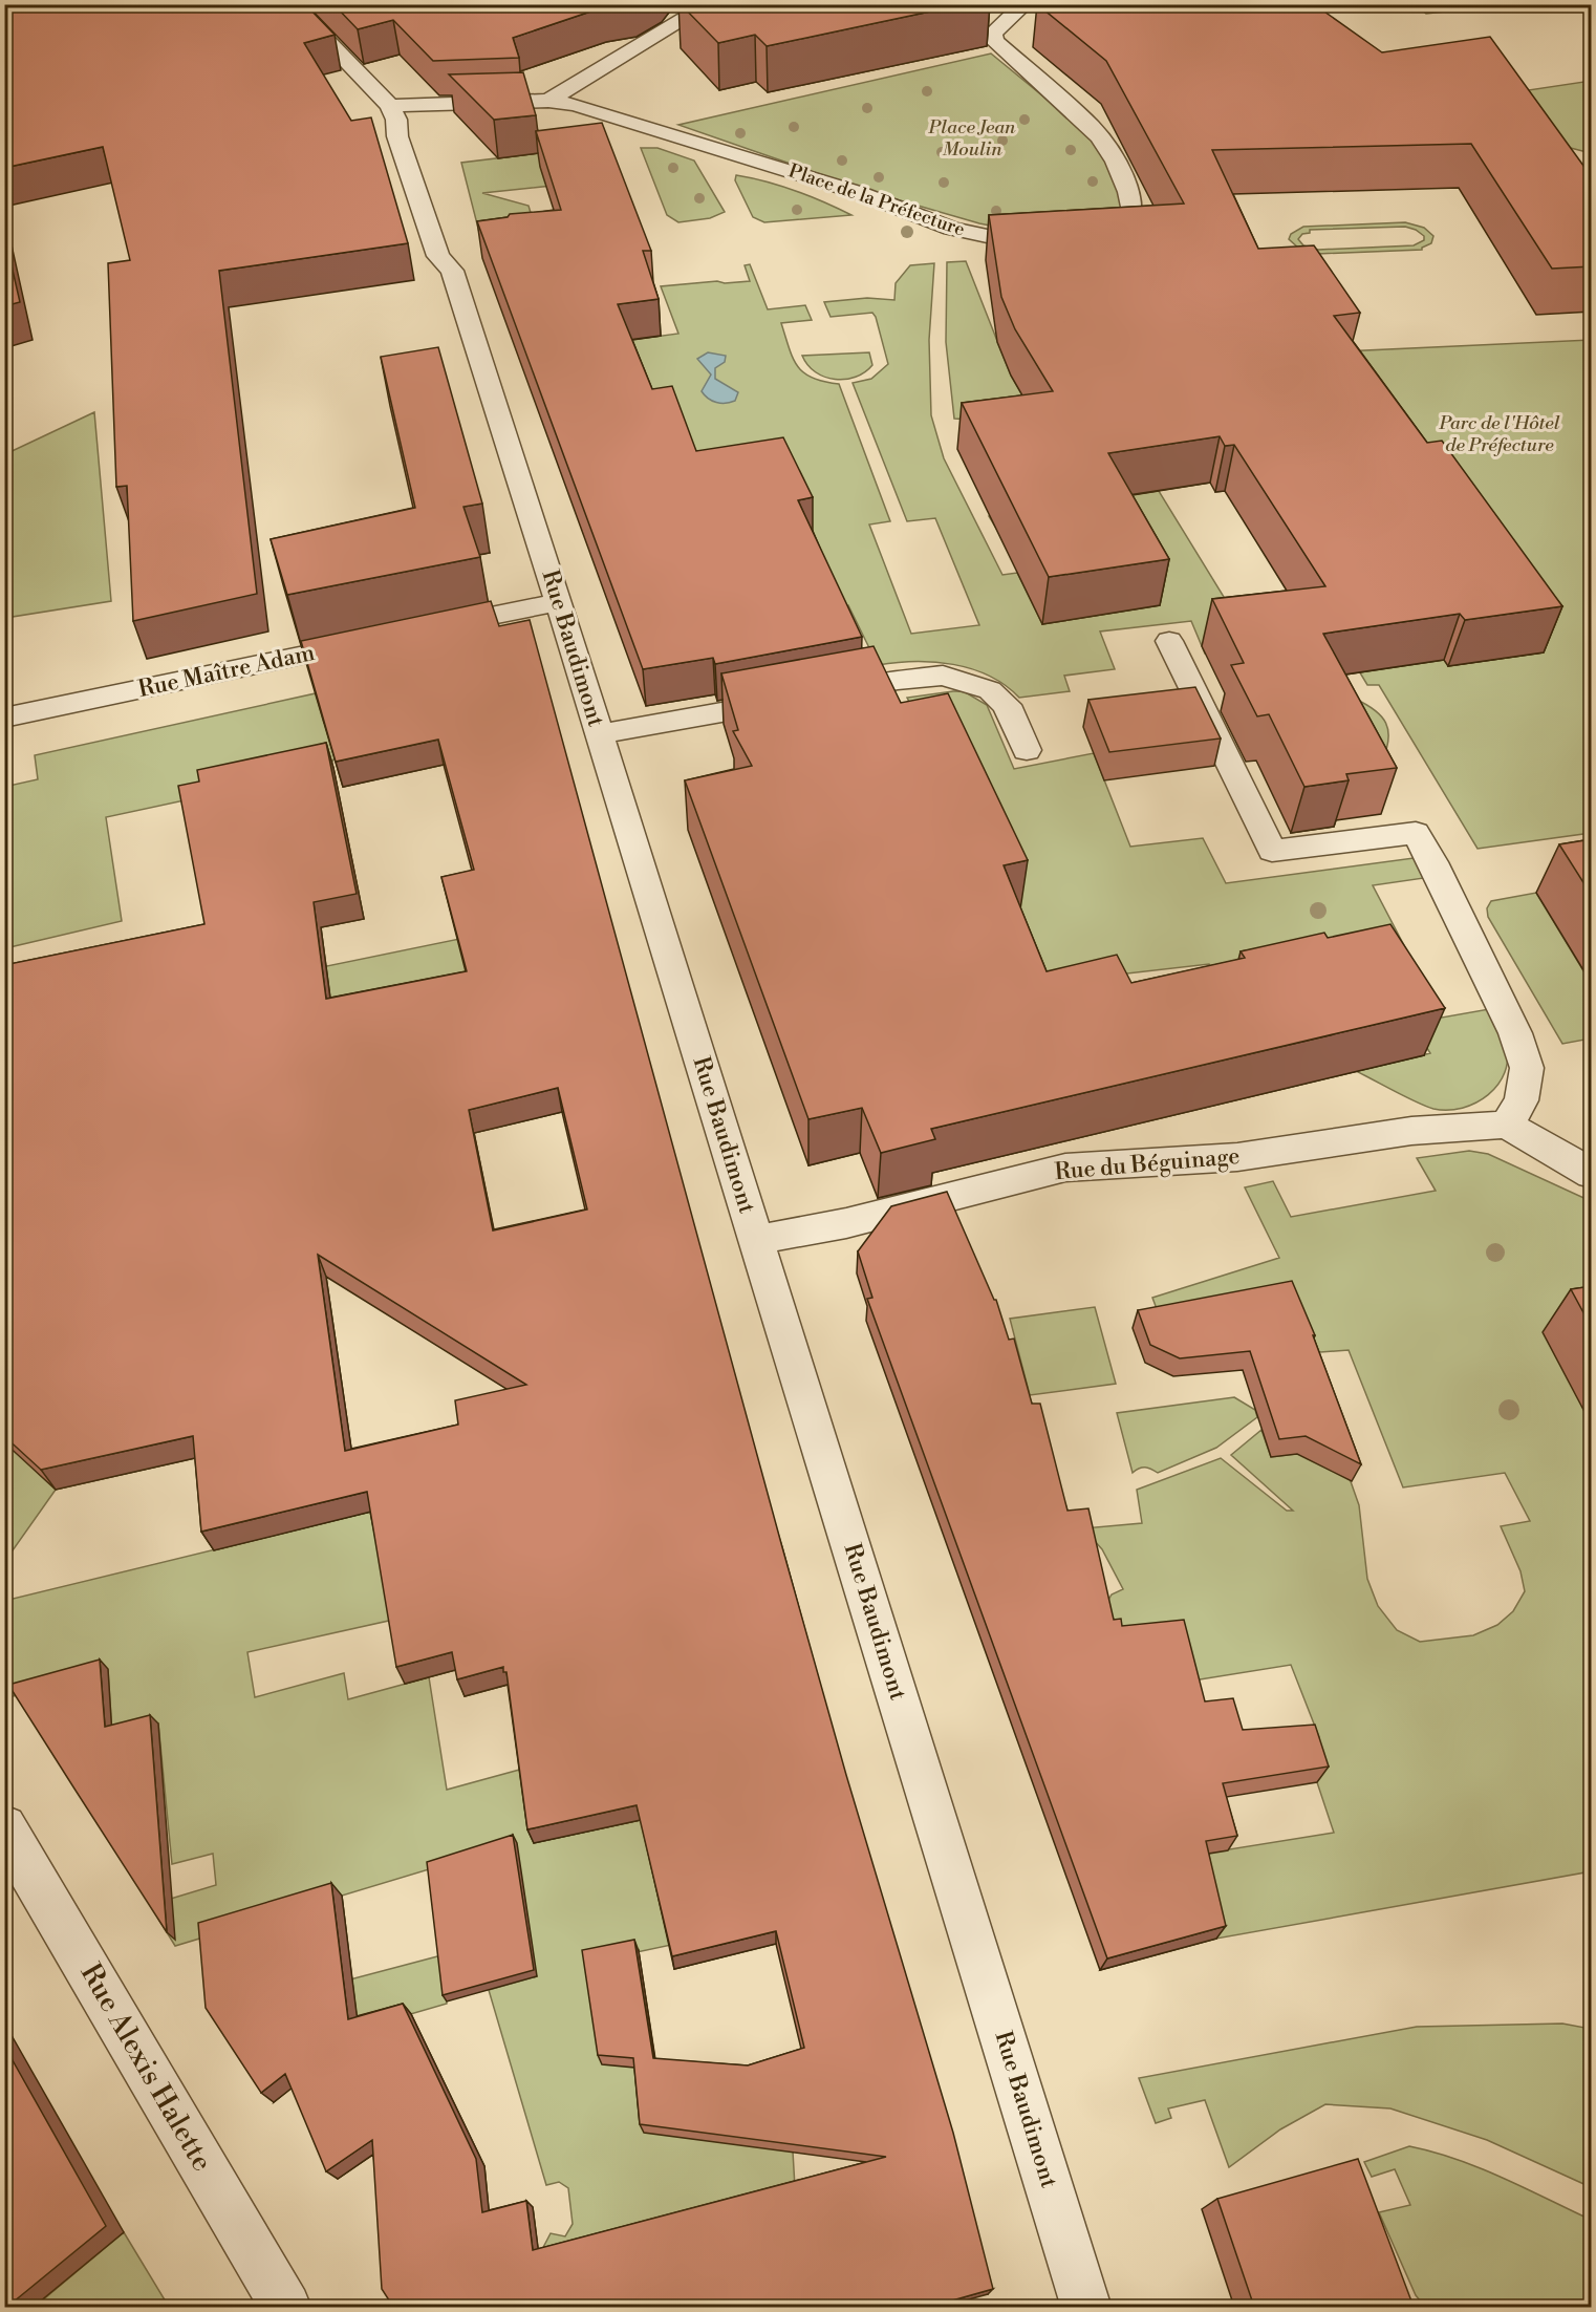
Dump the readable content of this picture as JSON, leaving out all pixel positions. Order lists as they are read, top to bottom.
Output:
{
  "streets": {
    "street": [
      "Place de la Préfecture",
      "Rue Baudimont",
      "Rue Maître Adam",
      "Rue du Béguinage",
      "Rue Alexis Halette"
    ]
  },
  "crossings": [
    ["Place de la Préfecture", "Rue Baudimont"],
    ["Rue Baudimont", "Rue du Béguinage"]
  ],
  "parks": ["Place Jean Moulin", "Parc de l'Hôtel de Préfecture"]
}
